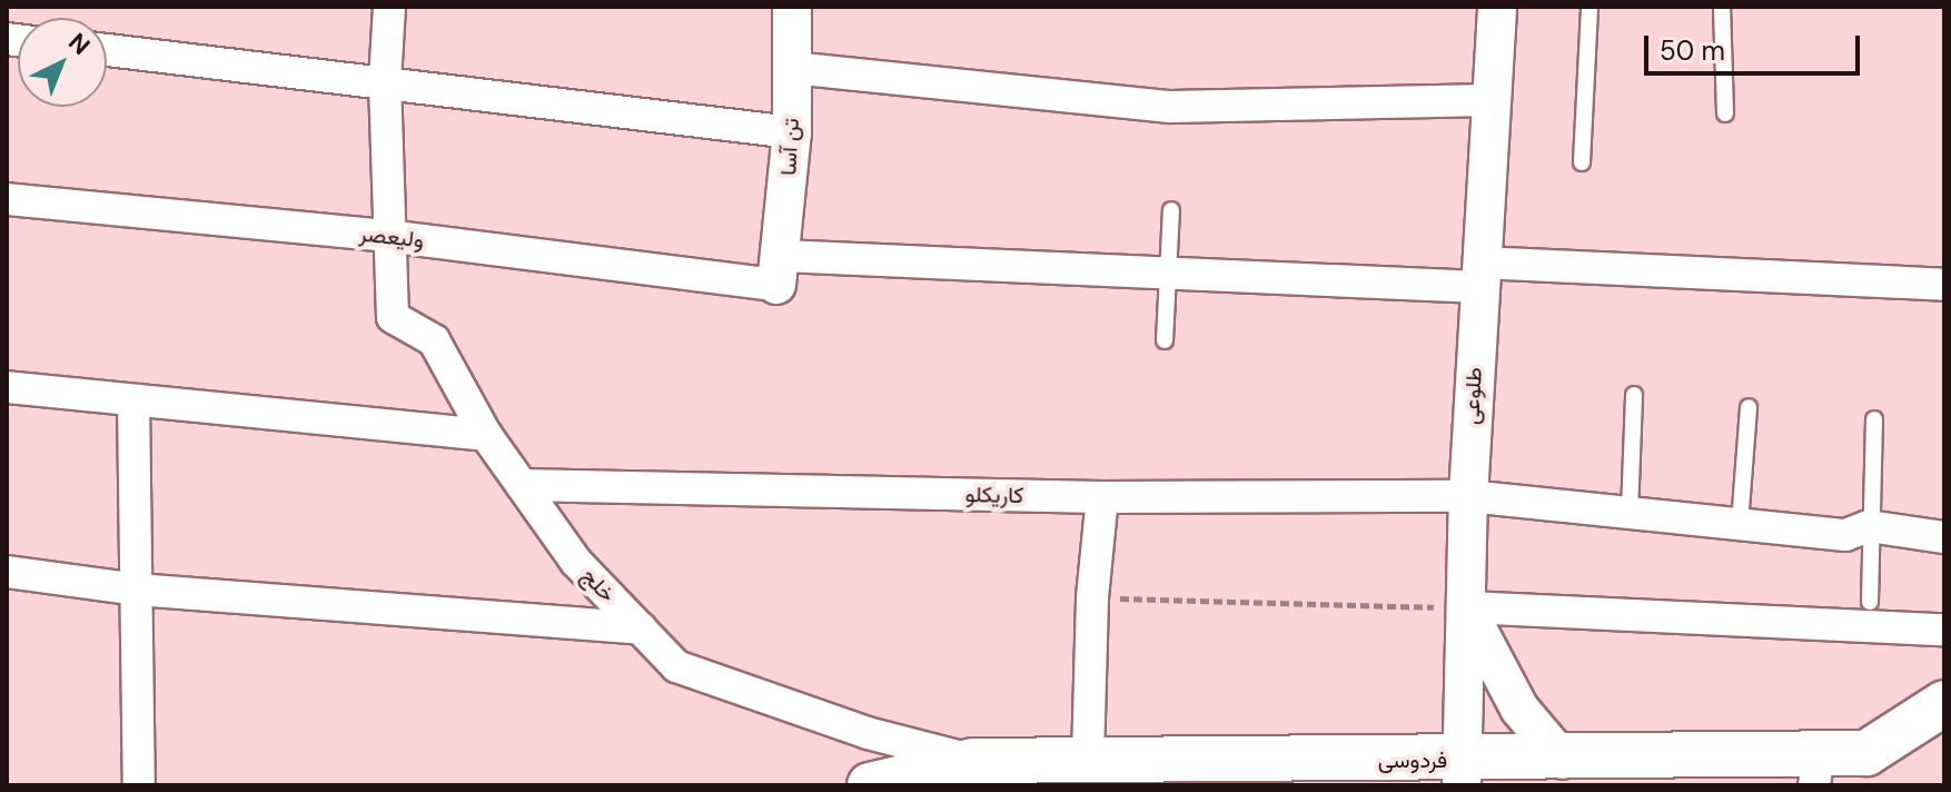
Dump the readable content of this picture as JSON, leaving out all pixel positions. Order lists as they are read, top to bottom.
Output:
{
  "streets": {
    "main road": ["فردوسی"],
    "street": [
      "تن آسا",
      "ولیعصر",
      "طلوعی",
      "کاریکلو",
      "خلج"
    ]
  },
  "crossings": [
    ["تن آسا", "ولیعصر"],
    ["ولیعصر", "طلوعی"],
    ["ولیعصر", "خلج"],
    ["طلوعی", "کاریکلو"],
    ["طلوعی", "فردوسی"],
    ["کاریکلو", "خلج"],
    ["خلج", "فردوسی"]
  ],
  "scale_bar": "50 m",
  "north": "top right"
}
